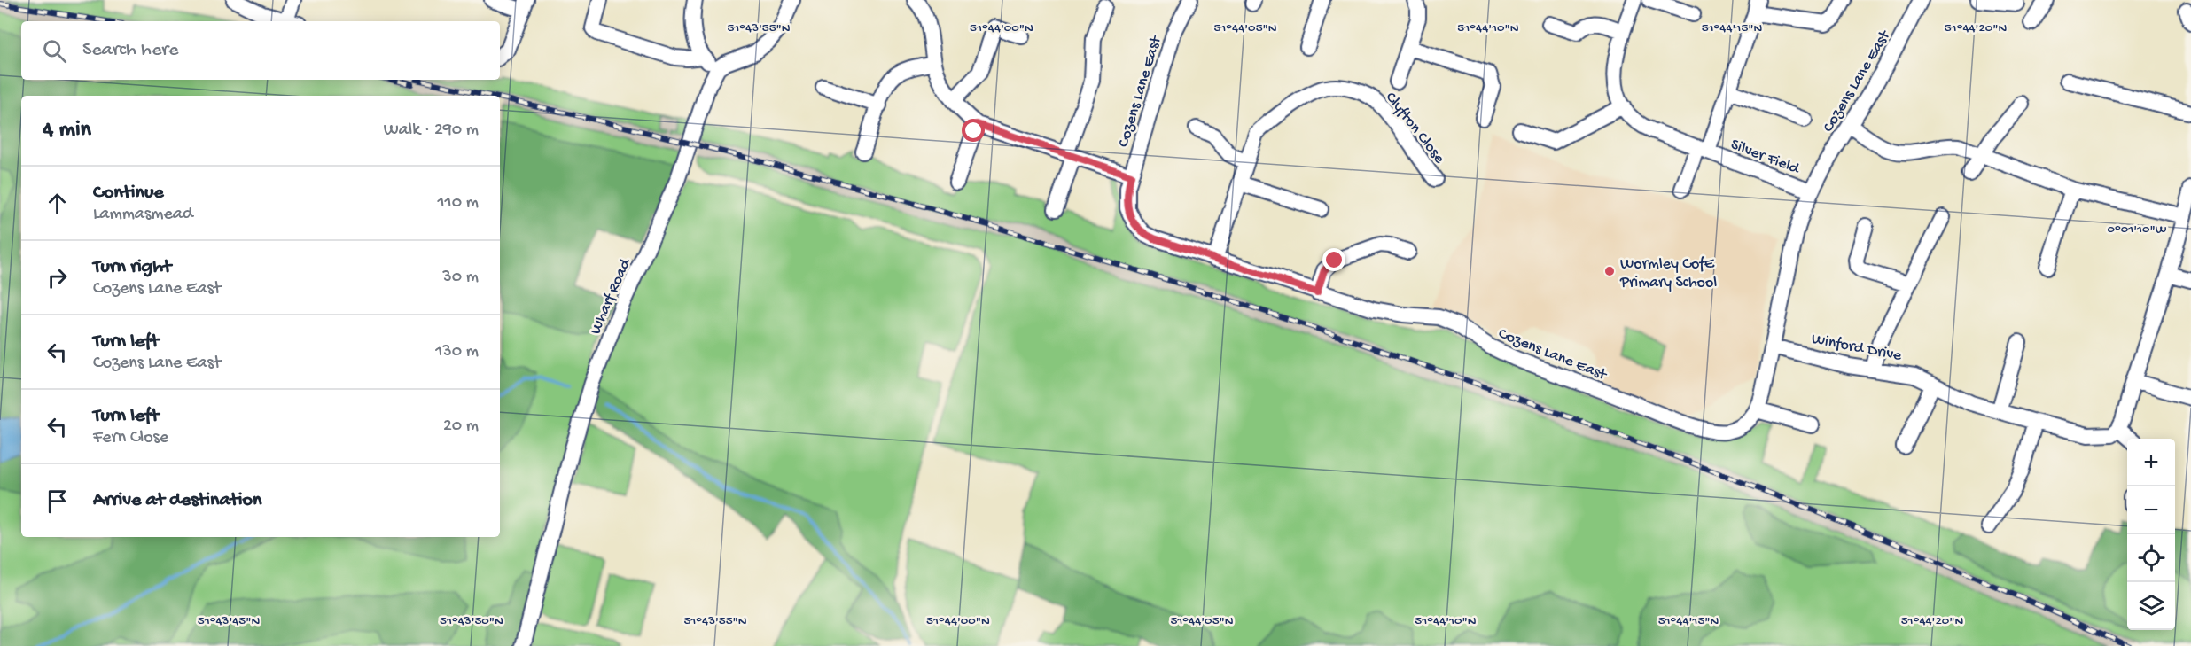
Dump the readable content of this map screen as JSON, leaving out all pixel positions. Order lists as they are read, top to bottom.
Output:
{
  "streets": {
    "street": [
      "Cozens Lane East",
      "Clyfton Close",
      "Silver Field",
      "Wharf Road",
      "Winford Drive"
    ]
  },
  "crossings": [
    ["Cozens Lane East", "Clyfton Close"],
    ["Cozens Lane East", "Silver Field"],
    ["Cozens Lane East", "Winford Drive"]
  ],
  "places": ["Wormley CofE Primary School"],
  "page": {
    "search": "Search here",
    "heading": ["4 min", "Walk · 290 m"],
    "list": [
      ["Continue", "Lammasmead", "110 m"],
      ["Turn right", "Cozens Lane East", "30 m"],
      ["Turn left", "Cozens Lane East", "130 m"],
      ["Turn left", "Fern Close", "20 m"],
      "Arrive at destination"
    ],
    "map_buttons": ["+", "−"]
  },
  "coordinates": [
    "51°43'55\"N",
    "51°44'00\"N",
    "51°44'05\"N",
    "51°44'10\"N",
    "51°44'15\"N",
    "51°44'20\"N",
    "0°01'10\"W",
    "51°43'45\"N",
    "51°43'50\"N"
  ]
}
